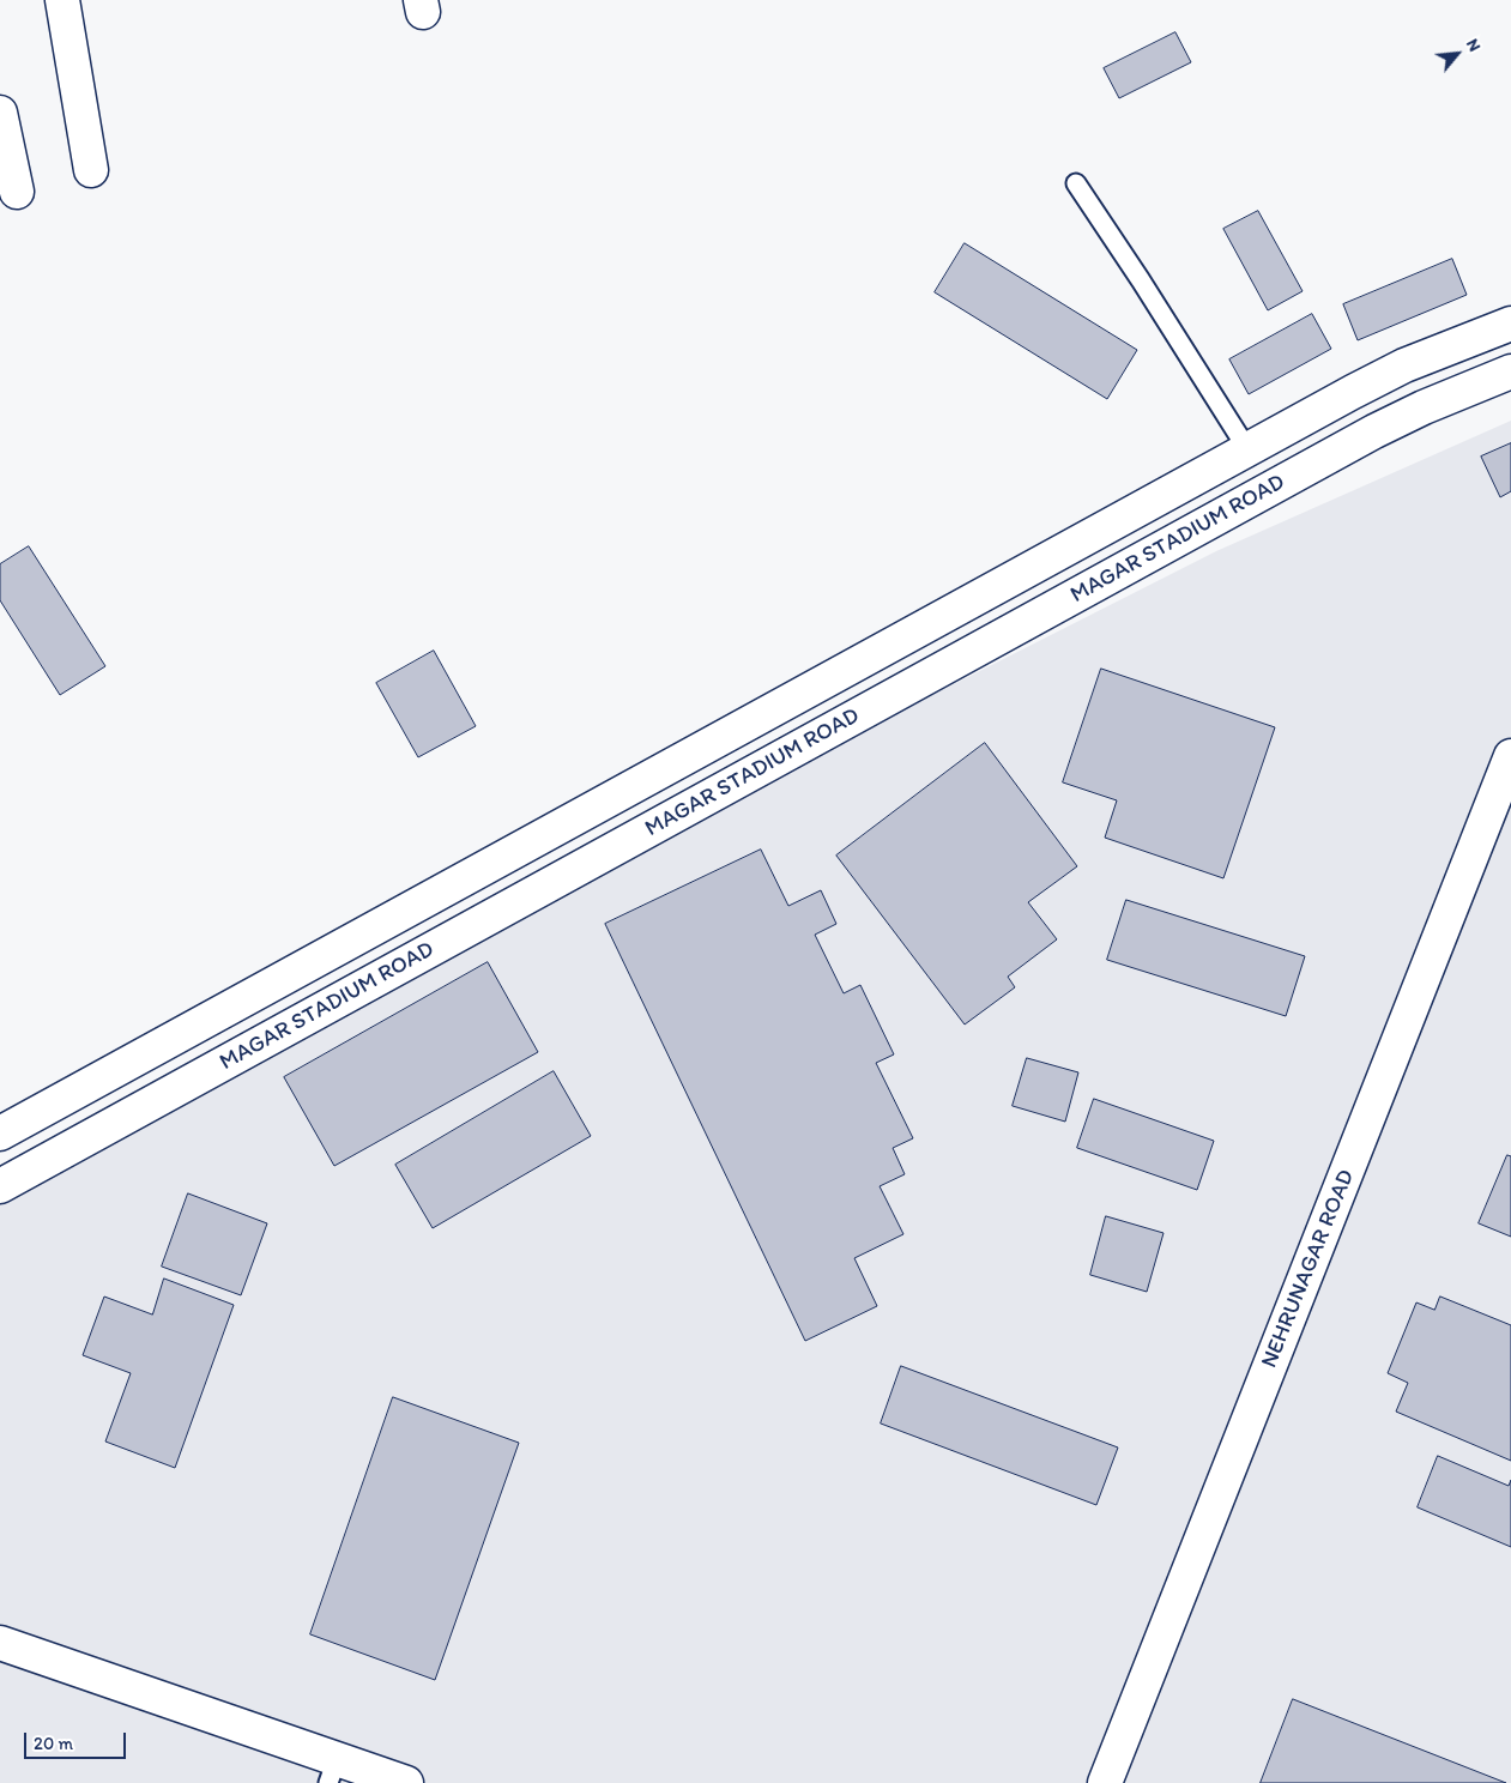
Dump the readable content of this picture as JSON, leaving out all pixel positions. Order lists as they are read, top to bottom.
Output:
{
  "streets": {
    "street": ["MAGAR STADIUM ROAD", "NEHRUNAGAR ROAD"]
  },
  "scale_bar": "20 m",
  "north": "top right"
}
